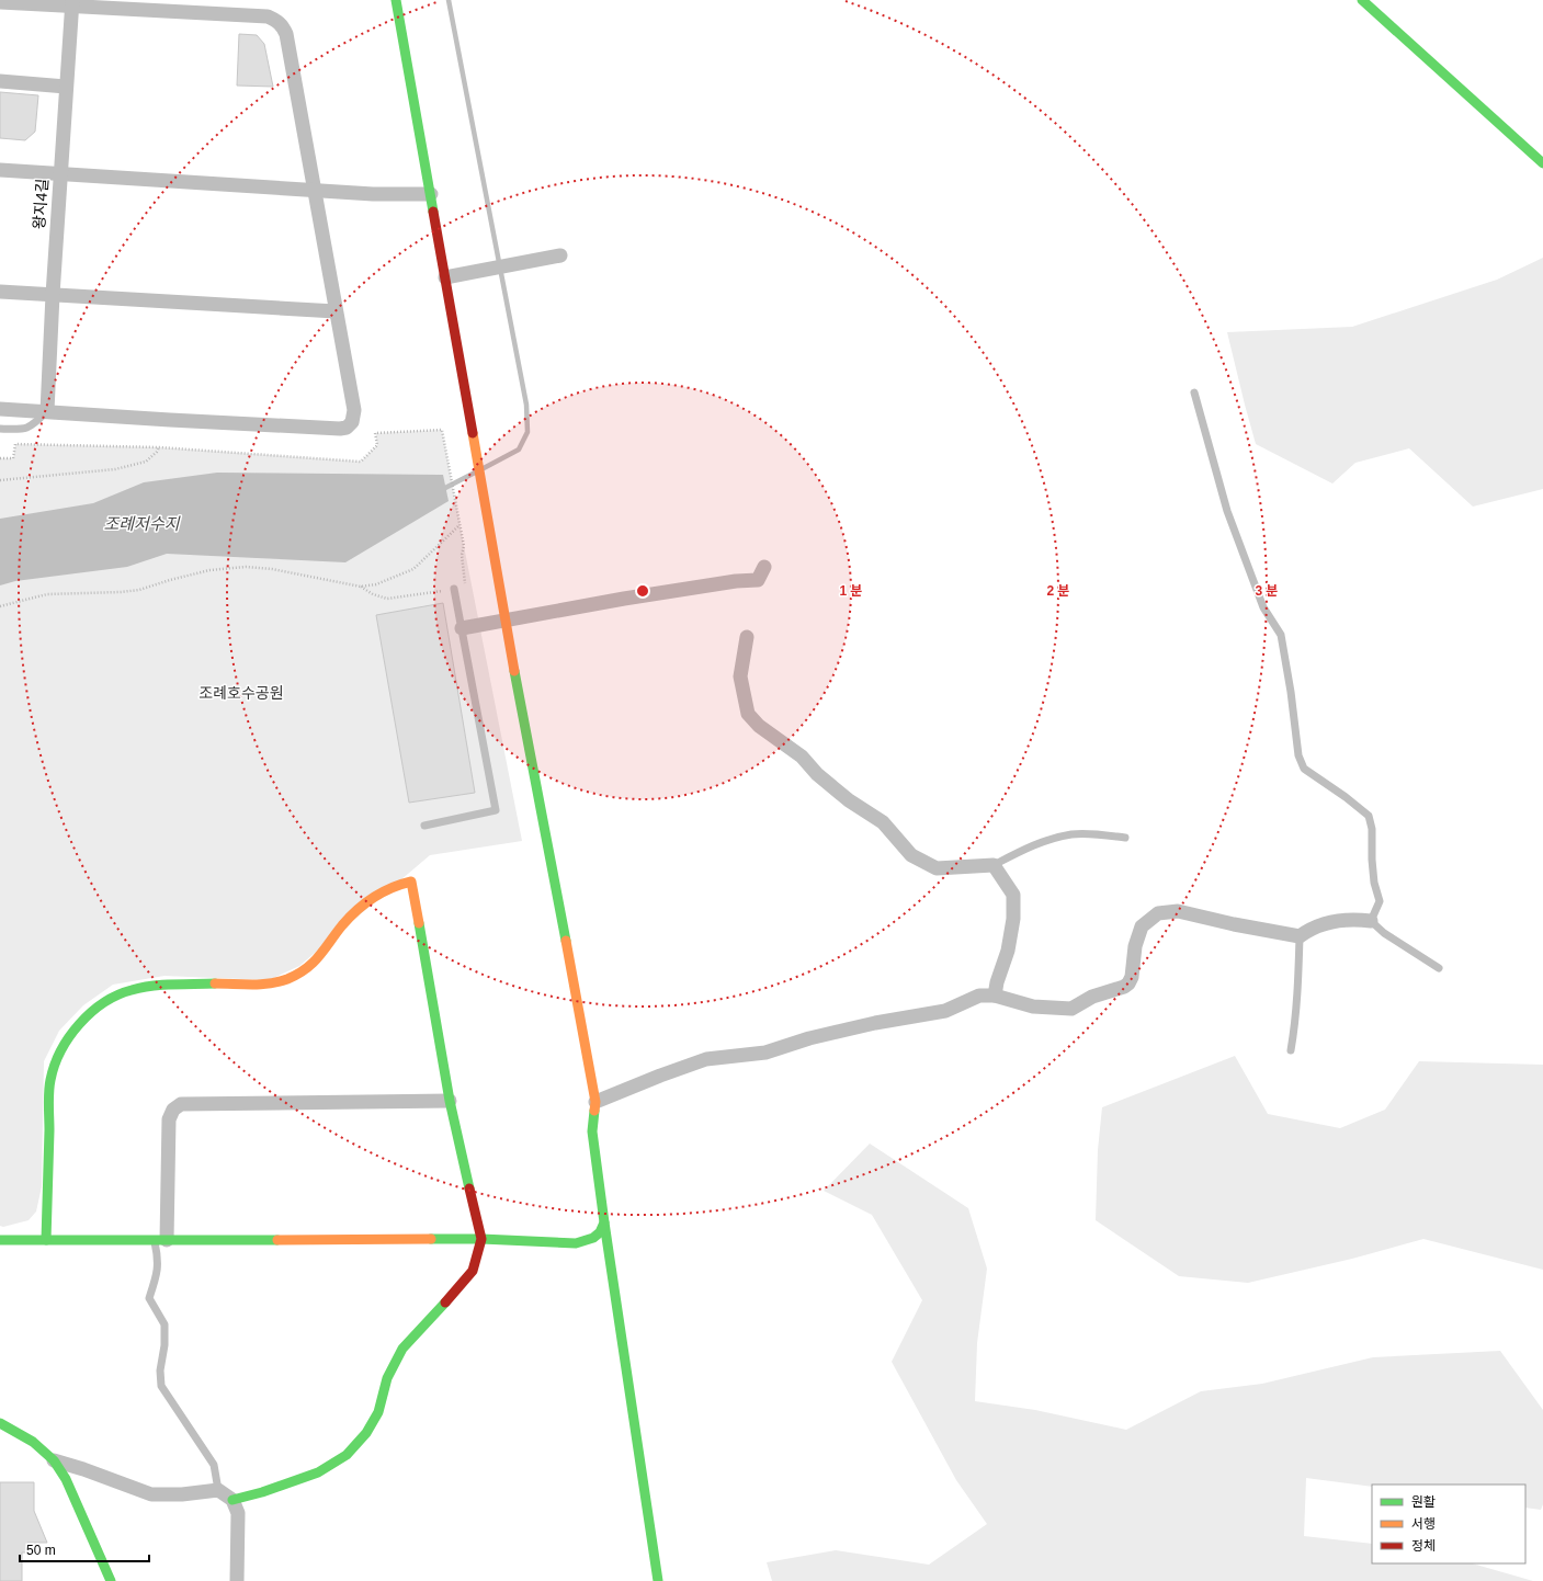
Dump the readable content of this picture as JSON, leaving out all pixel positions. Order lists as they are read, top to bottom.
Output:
{
  "streets": {
    "street": ["왕지4길"]
  },
  "water": ["조례저수지"],
  "parks": ["조례호수공원"],
  "legend": ["원활", "서행", "정체"],
  "scale_bar": "50 m",
  "rings": ["1 분", "2 분", "3 분"]
}
